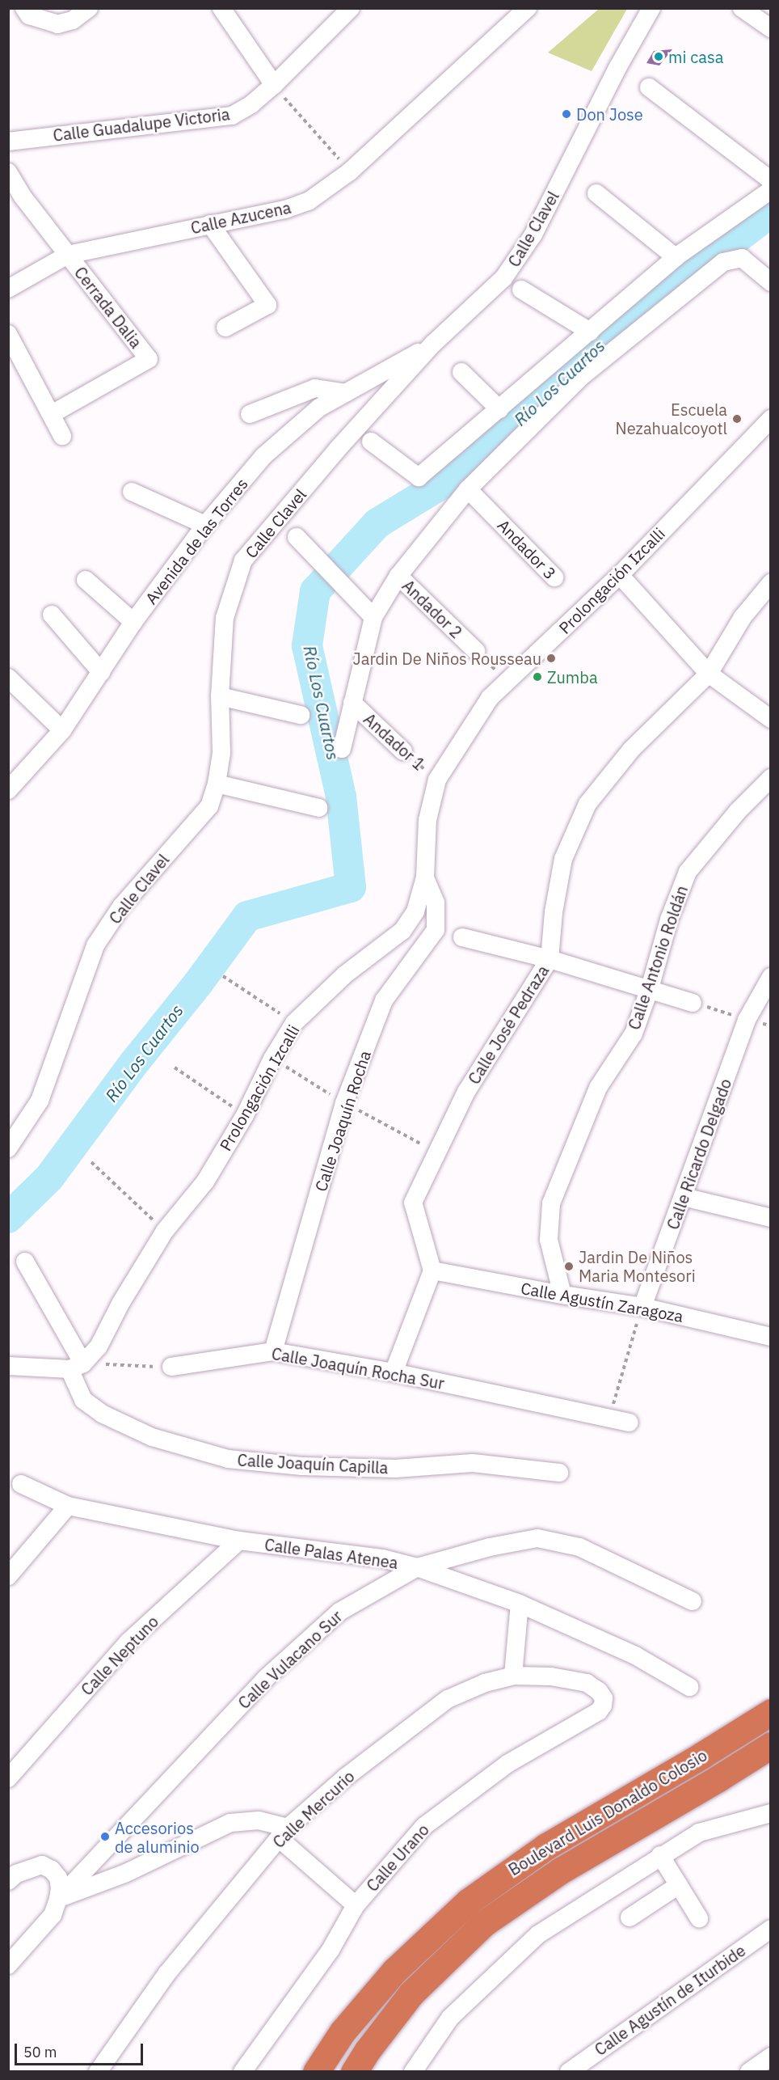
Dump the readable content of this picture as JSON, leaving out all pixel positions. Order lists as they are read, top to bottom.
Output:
{
  "streets": {
    "highway": ["Boulevard Luis Donaldo Colosio"],
    "street": [
      "Calle Guadalupe Victoria",
      "Calle Azucena",
      "Calle Clavel",
      "Cerrada Dalia",
      "Avenida de las Torres",
      "Andador 3",
      "Prolongación Izcalli",
      "Andador 2",
      "Andador 1",
      "Calle Antonio Roldán",
      "Calle José Pedraza",
      "Calle Joaquín Rocha",
      "Calle Ricardo Delgado",
      "Calle Agustín Zaragoza",
      "Calle Joaquín Rocha Sur",
      "Calle Joaquín Capilla",
      "Calle Palas Atenea",
      "Calle Neptuno",
      "Calle Vulacano Sur",
      "Calle Mercurio",
      "Calle Urano",
      "Calle Agustín de Iturbide"
    ]
  },
  "crossings": [
    ["Calle Azucena", "Cerrada Dalia"],
    ["Calle Clavel", "Avenida de las Torres"],
    ["Prolongación Izcalli", "Andador 2"],
    ["Prolongación Izcalli", "Andador 1"],
    ["Prolongación Izcalli", "Calle Joaquín Rocha"],
    ["Prolongación Izcalli", "Calle Joaquín Capilla"],
    ["Calle Antonio Roldán", "Calle Agustín Zaragoza"],
    ["Calle José Pedraza", "Calle Agustín Zaragoza"],
    ["Calle Joaquín Rocha", "Calle Joaquín Rocha Sur"],
    ["Calle Ricardo Delgado", "Calle Agustín Zaragoza"],
    ["Calle Palas Atenea", "Calle Neptuno"],
    ["Calle Palas Atenea", "Calle Vulacano Sur"],
    ["Calle Mercurio", "Calle Urano"]
  ],
  "water": ["Río Los Cuartos"],
  "places": [
    "mi casa",
    "Don Jose",
    "Escuela Nezahualcoyotl",
    "Jardin De Niños Rousseau",
    "Zumba",
    "Jardin De Niños Maria Montesori",
    "Accesorios de aluminio"
  ],
  "scale_bar": "50 m"
}
